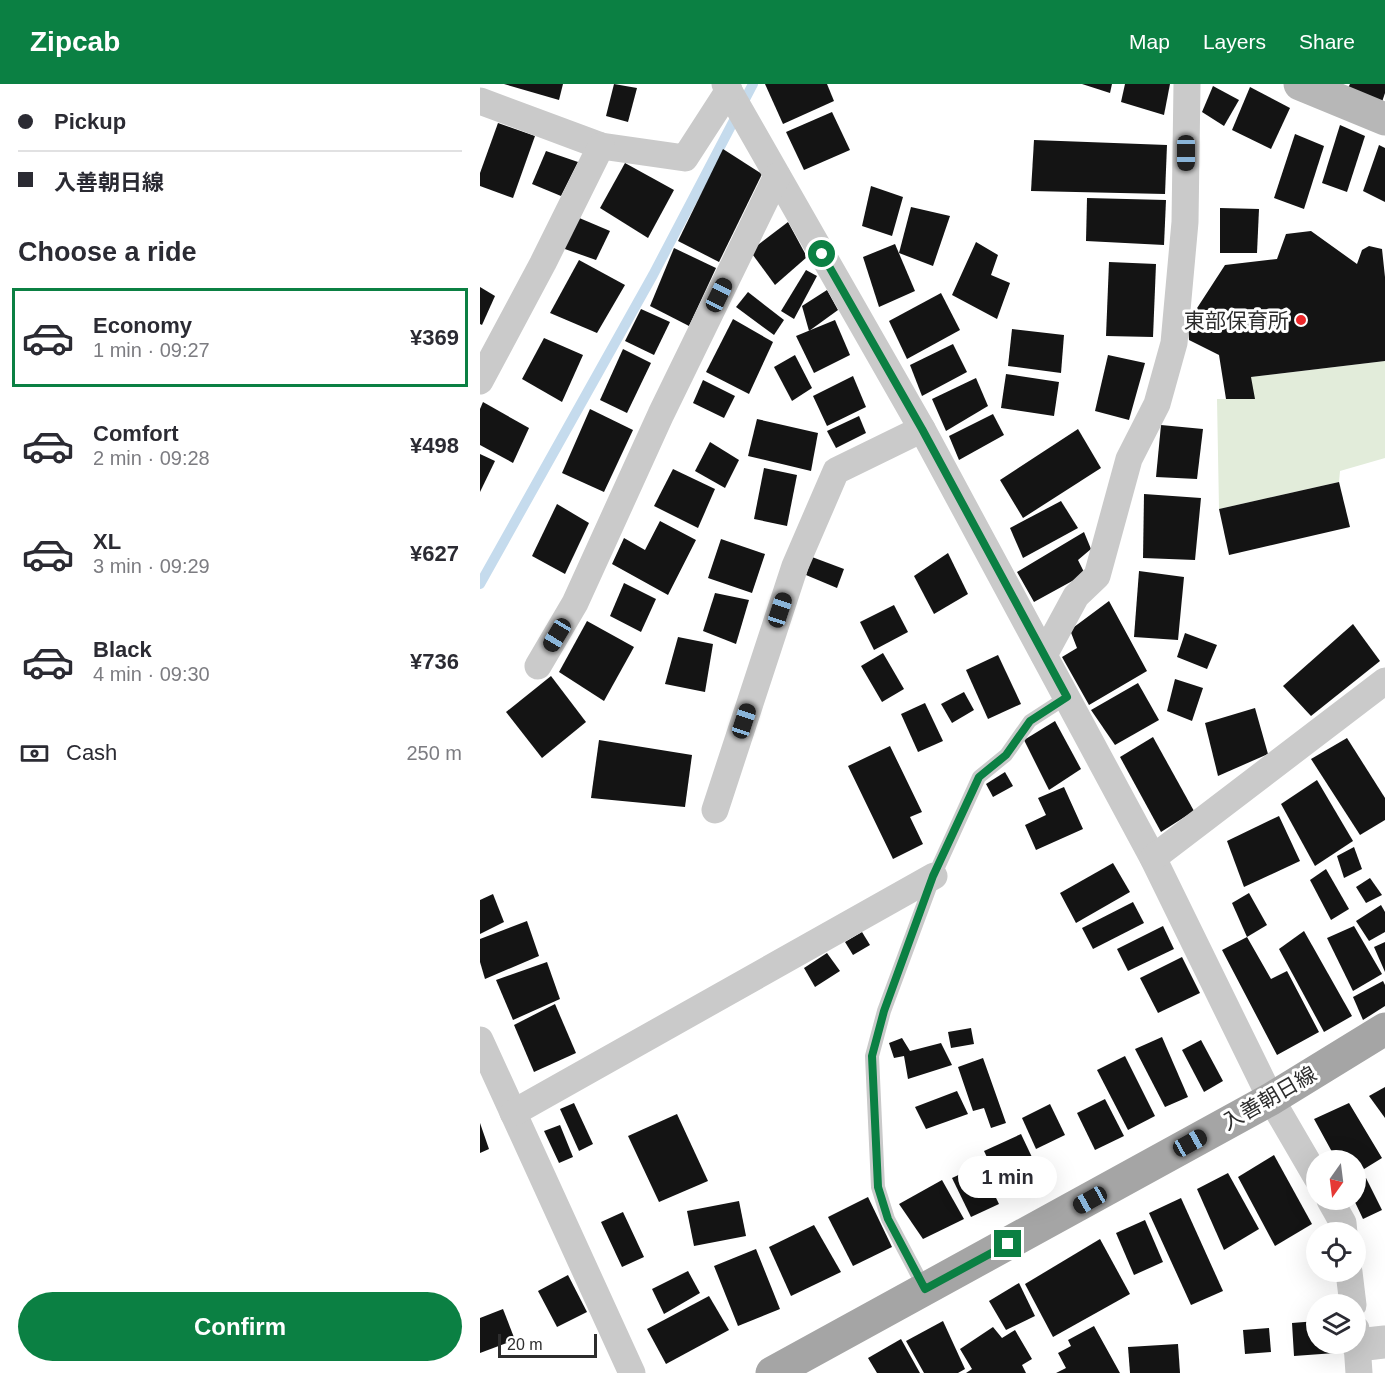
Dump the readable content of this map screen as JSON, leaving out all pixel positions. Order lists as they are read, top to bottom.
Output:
{
  "streets": {
    "main road": ["入善朝日線"]
  },
  "places": ["東部保育所"],
  "scale_bar": "20 m",
  "north": "bottom",
  "page": {
    "header": "Zipcab",
    "nav": ["Map", "Layers", "Share"],
    "banner": ["Pickup", "入善朝日線"],
    "heading": "Choose a ride",
    "list": [
      {
        "name": "Economy",
        "note": "1 min · 09:27",
        "value": "¥369"
      },
      {
        "name": "Comfort",
        "note": "2 min · 09:28",
        "value": "¥498"
      },
      {
        "name": "XL",
        "note": "3 min · 09:29",
        "value": "¥627"
      },
      {
        "name": "Black",
        "note": "4 min · 09:30",
        "value": "¥736"
      }
    ],
    "pay": ["Cash", "250 m"],
    "bubble": "1 min",
    "buttons": "Confirm",
    "scale": "20 m"
  }
}
